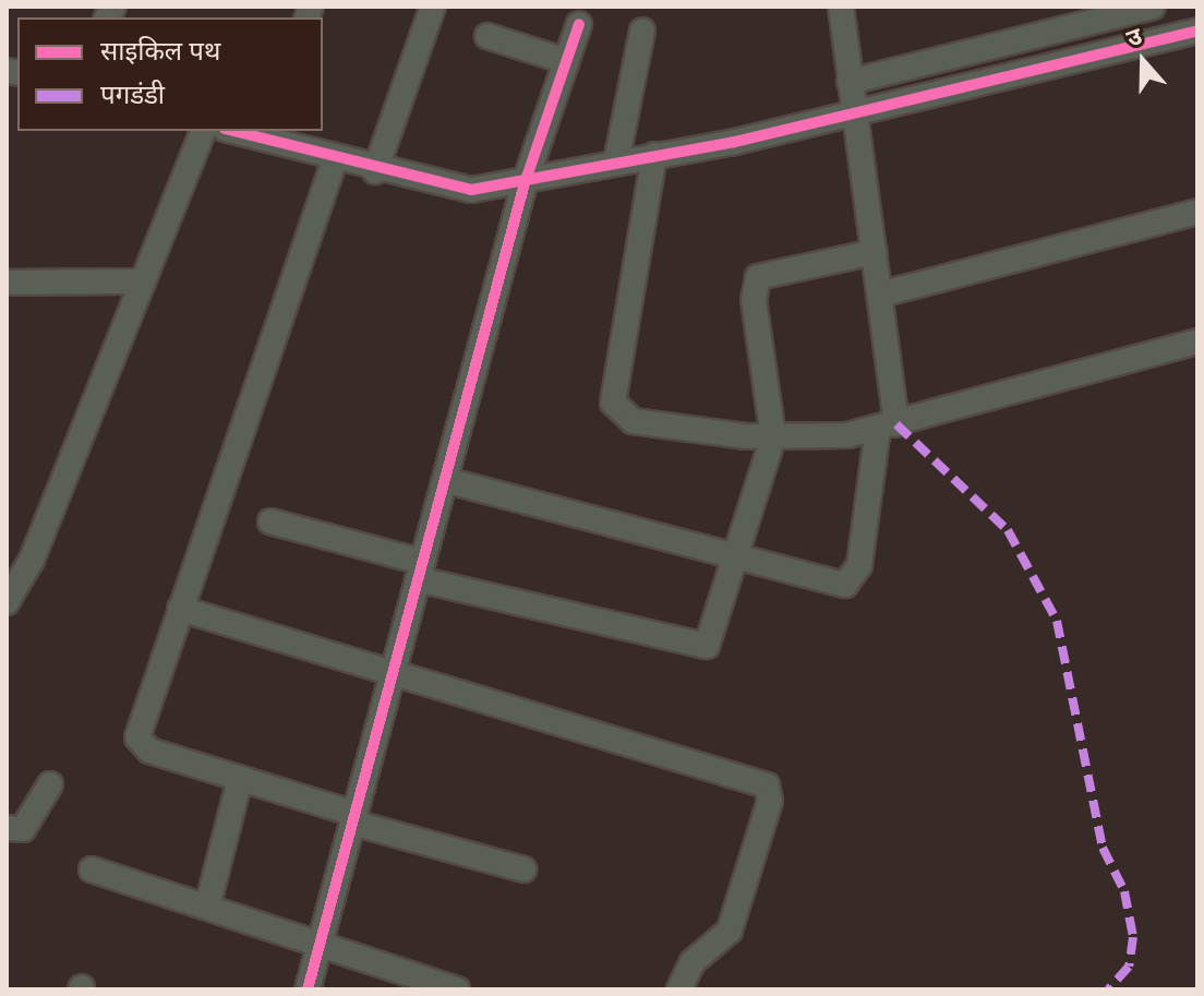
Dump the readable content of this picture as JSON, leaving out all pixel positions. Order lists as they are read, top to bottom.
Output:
{
  "legend": ["साइकिल पथ", "पगडंडी"],
  "north": "top"
}
